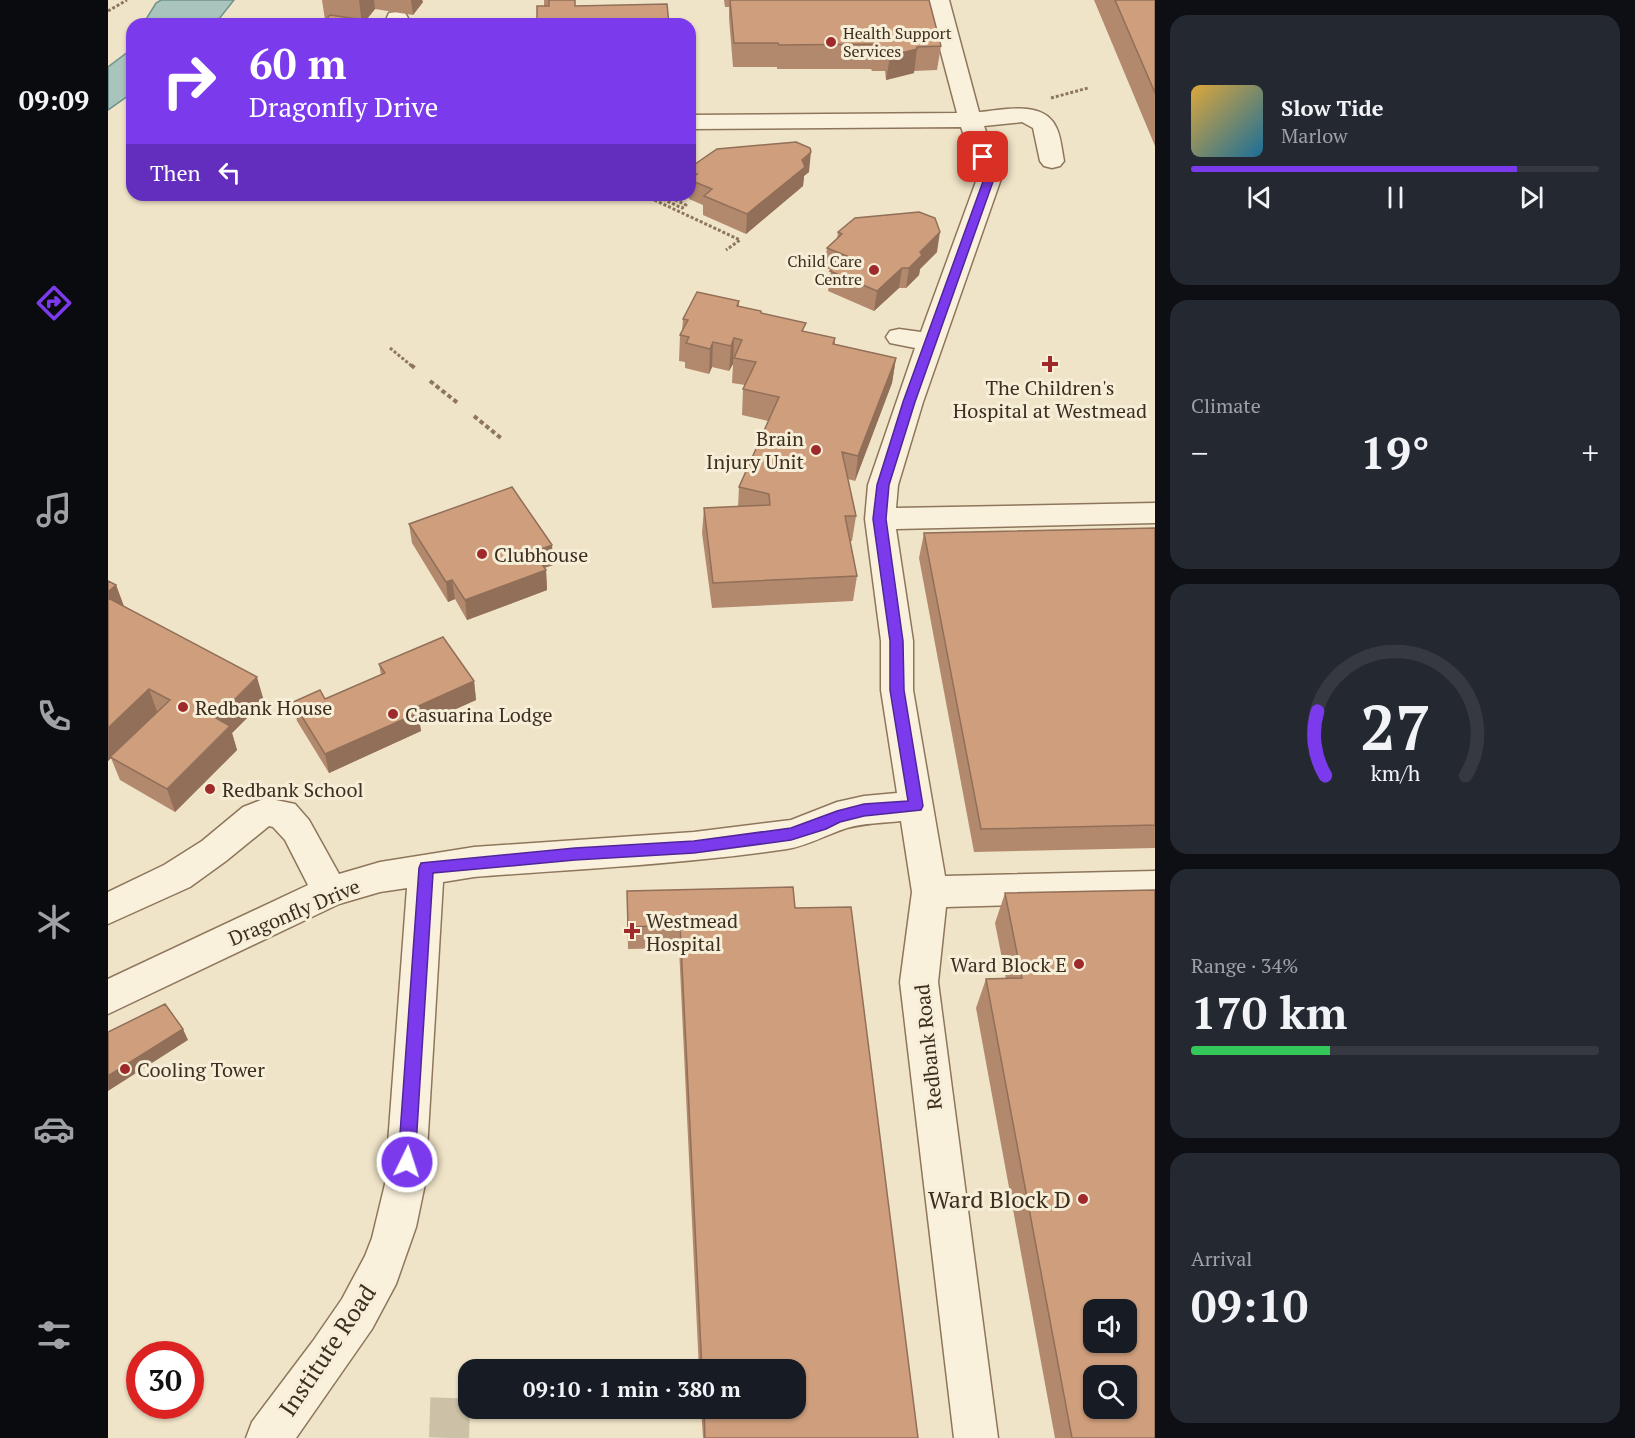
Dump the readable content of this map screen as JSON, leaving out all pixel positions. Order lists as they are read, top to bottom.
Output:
{
  "streets": {
    "street": ["Dragonfly Drive", "Redbank Road", "Institute Road"]
  },
  "crossings": [
    ["Dragonfly Drive", "Redbank Road"],
    ["Dragonfly Drive", "Institute Road"]
  ],
  "places": {
    "other": [
      "Health Support Services",
      "Child Care Centre",
      "Brain Injury Unit",
      "Clubhouse",
      "Redbank House",
      "Casuarina Lodge",
      "Redbank School",
      "Ward Block E",
      "Cooling Tower",
      "Ward Block D"
    ],
    "health": ["The Children's Hospital at Westmead", "Westmead Hospital"]
  },
  "page": {
    "tabs": "09:09",
    "turn": ["60 m", "Dragonfly Drive"],
    "song": ["Slow Tide", "Marlow"],
    "then": "Then",
    "tile": [
      "Climate",
      ["Range · 34%", "170 km"],
      ["Arrival", "09:10"]
    ],
    "heat": ["−", "19°", "+"],
    "limit": "30",
    "trip": "09:10 · 1 min · 380 m",
    "gauge": ["27", "km/h"]
  }
}
